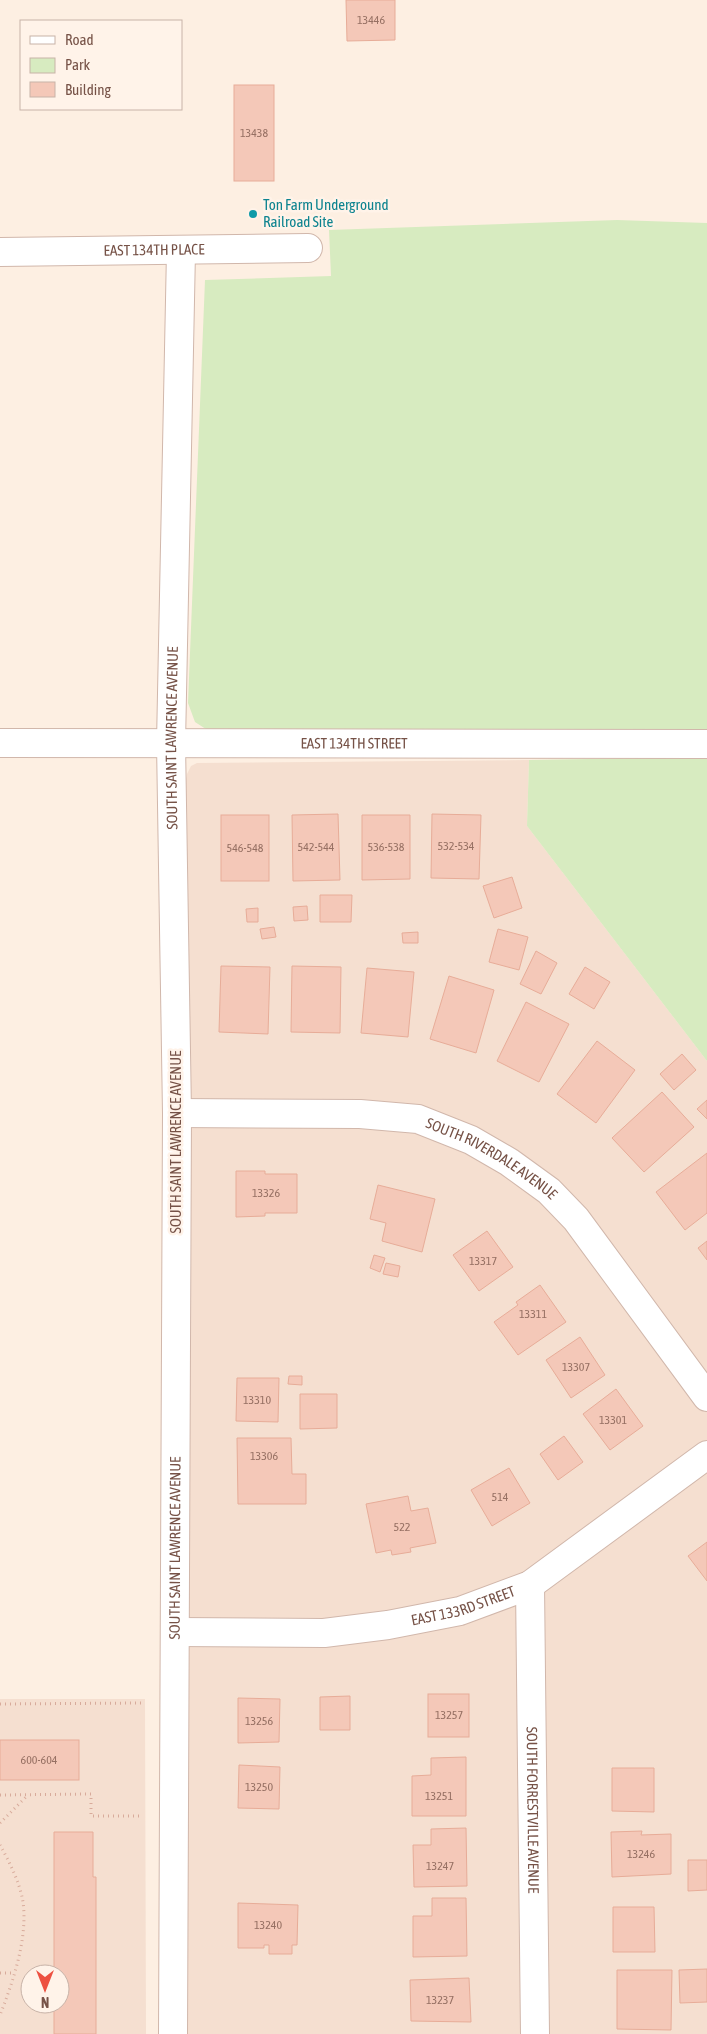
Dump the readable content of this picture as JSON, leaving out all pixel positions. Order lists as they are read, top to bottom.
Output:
{
  "streets": {
    "street": [
      "EAST 134TH PLACE",
      "SOUTH SAINT LAWRENCE AVENUE",
      "EAST 134TH STREET",
      "SOUTH RIVERDALE AVENUE",
      "EAST 133RD STREET",
      "SOUTH FORRESTVILLE AVENUE"
    ]
  },
  "crossings": [
    ["EAST 134TH PLACE", "SOUTH SAINT LAWRENCE AVENUE"],
    ["SOUTH SAINT LAWRENCE AVENUE", "EAST 134TH STREET"],
    ["SOUTH SAINT LAWRENCE AVENUE", "SOUTH RIVERDALE AVENUE"],
    ["SOUTH SAINT LAWRENCE AVENUE", "EAST 133RD STREET"],
    ["EAST 133RD STREET", "SOUTH FORRESTVILLE AVENUE"]
  ],
  "places": ["Ton Farm Underground Railroad Site"],
  "house_numbers": [
    "13446",
    "13438",
    "532-534",
    "542-544",
    "536-538",
    "546-548",
    "13326",
    "13317",
    "13311",
    "13307",
    "13310",
    "13301",
    "13306",
    "514",
    "522",
    "13257",
    "13256",
    "600-604",
    "13250",
    "13251",
    "13246",
    "13247",
    "13240",
    "13237"
  ],
  "legend": ["Road", "Park", "Building"],
  "north": "bottom"
}
